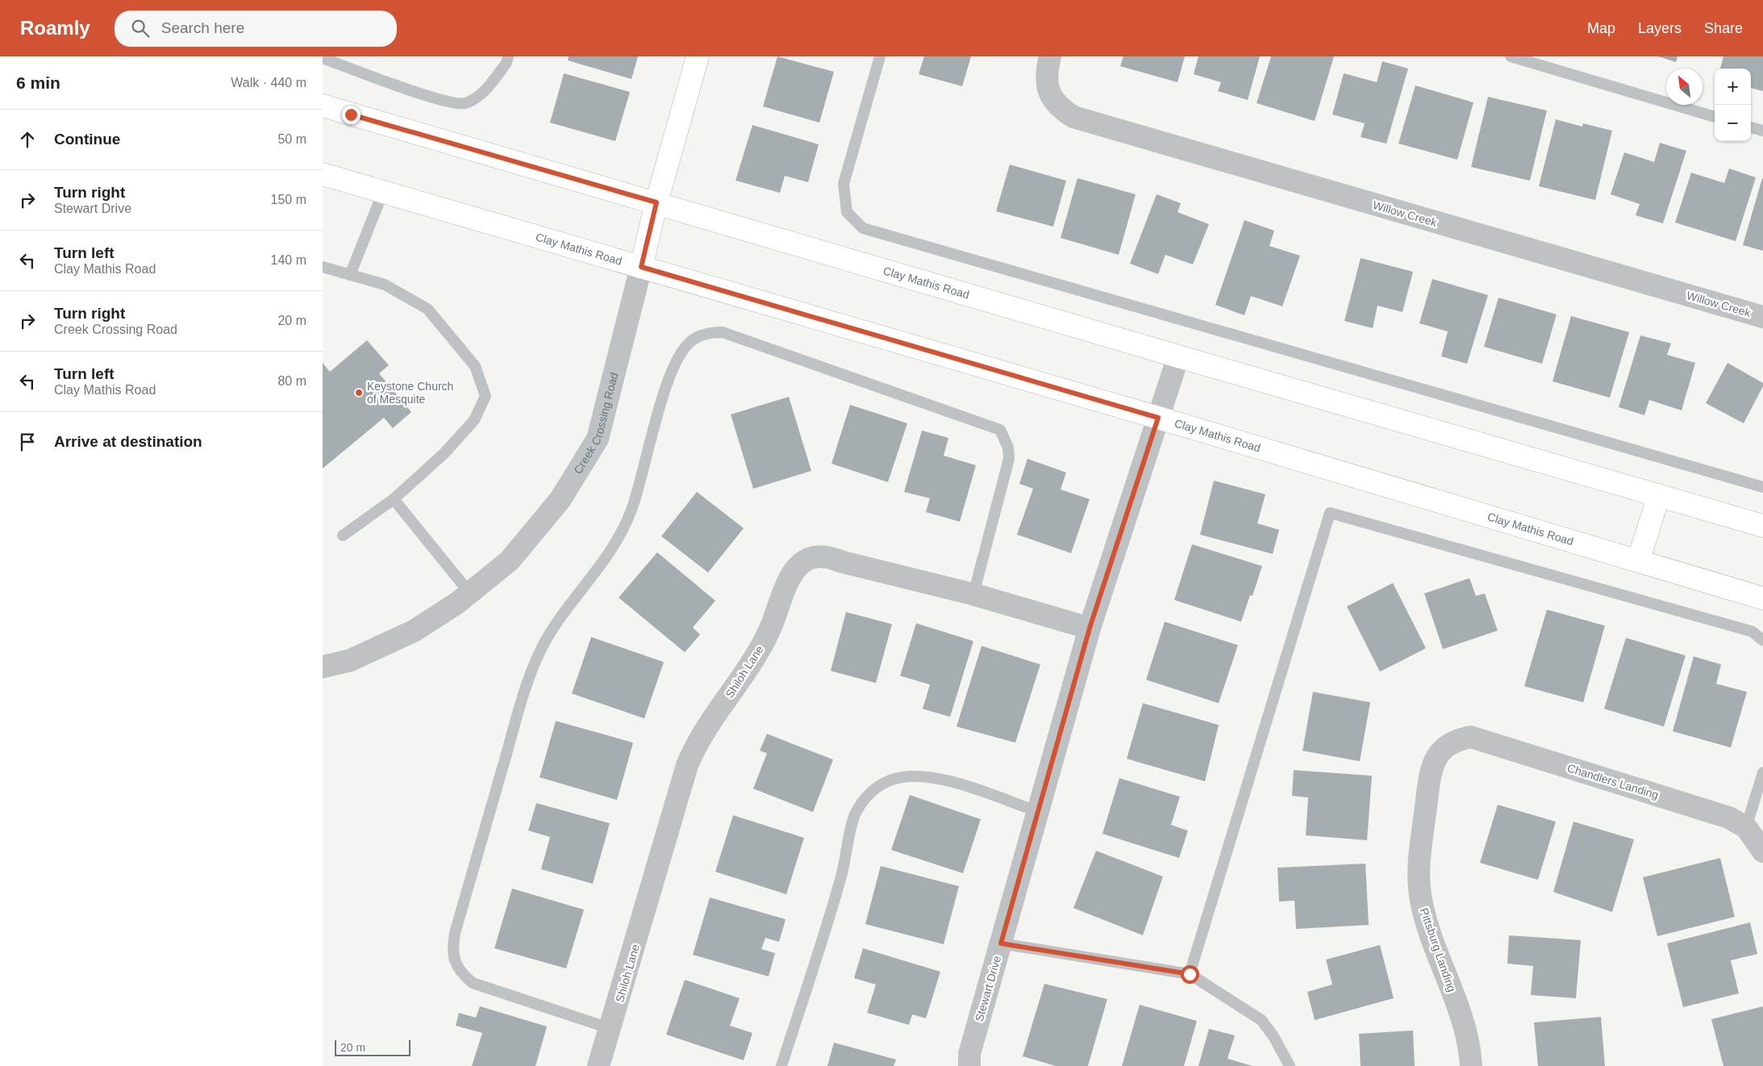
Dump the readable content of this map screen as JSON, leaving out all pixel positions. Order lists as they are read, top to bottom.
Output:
{
  "streets": {
    "main road": ["Clay Mathis Road", "Creek Crossing Road"],
    "street": [
      "Willow Creek",
      "Shiloh Lane",
      "Chandlers Landing",
      "Pittsburg Landing",
      "Stewart Drive"
    ]
  },
  "crossings": [
    ["Clay Mathis Road", "Creek Crossing Road"],
    ["Clay Mathis Road", "Stewart Drive"],
    ["Shiloh Lane", "Stewart Drive"],
    ["Chandlers Landing", "Pittsburg Landing"]
  ],
  "places": ["Keystone Church of Mesquite"],
  "scale_bar": "20 m",
  "north": "top left",
  "page": {
    "header": "Roamly",
    "search": "Search here",
    "nav": ["Map", "Layers", "Share"],
    "heading": ["6 min", "Walk · 440 m"],
    "map_buttons": ["+", "−"],
    "list": [
      ["Continue", "50 m"],
      ["Turn right", "Stewart Drive", "150 m"],
      ["Turn left", "Clay Mathis Road", "140 m"],
      ["Turn right", "Creek Crossing Road", "20 m"],
      ["Turn left", "Clay Mathis Road", "80 m"],
      "Arrive at destination"
    ],
    "scale": "20 m"
  }
}
